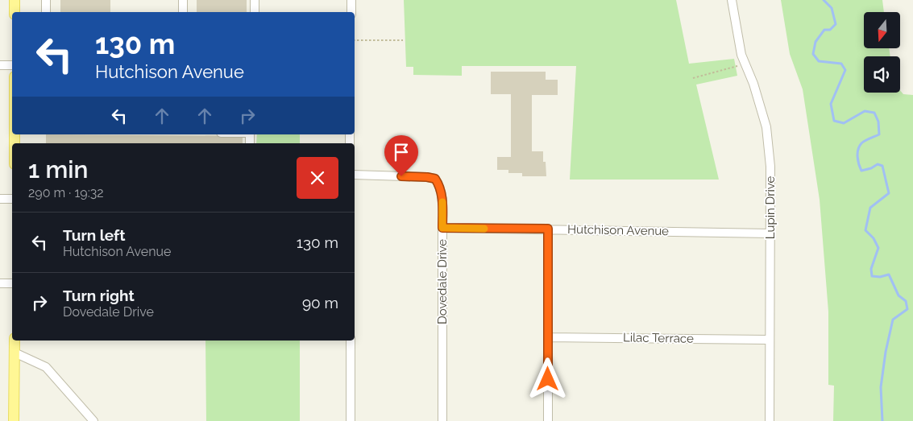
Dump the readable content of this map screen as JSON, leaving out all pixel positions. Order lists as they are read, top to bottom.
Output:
{
  "streets": {
    "street": [
      "Lupin Drive",
      "Hutchison Avenue",
      "Dovedale Drive",
      "Lilac Terrace"
    ]
  },
  "crossings": [
    ["Lupin Drive", "Hutchison Avenue"],
    ["Lupin Drive", "Lilac Terrace"],
    ["Hutchison Avenue", "Dovedale Drive"]
  ],
  "north": "bottom",
  "page": {
    "turn": ["130 m", "Hutchison Avenue"],
    "heading": ["1 min", "290 m · 19:32"],
    "list": [
      {
        "name": "Turn left",
        "note": "Hutchison Avenue",
        "value": "130 m"
      },
      {
        "name": "Turn right",
        "note": "Dovedale Drive",
        "value": "90 m"
      }
    ]
  }
}
